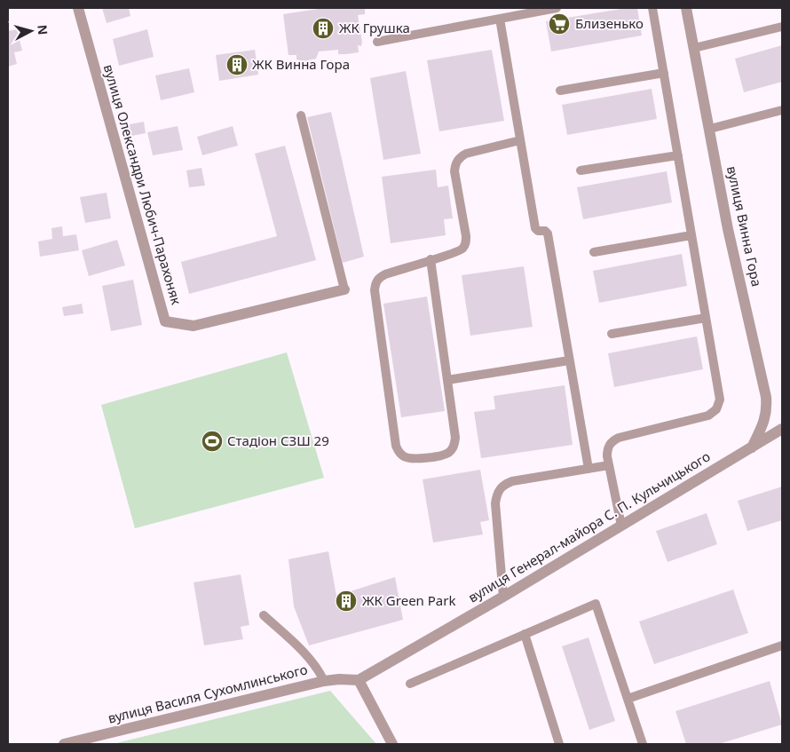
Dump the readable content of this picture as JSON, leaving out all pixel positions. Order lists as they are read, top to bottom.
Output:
{
  "streets": {
    "street": [
      "вулиця Олександри Любич-Парахоняк",
      "вулиця Винна Гора",
      "вулиця Генерал-майора С. П. Кульчицького",
      "вулиця Василя Сухомлинського"
    ]
  },
  "crossings": [
    ["вулиця Винна Гора", "вулиця Генерал-майора С. П. Кульчицького"],
    ["вулиця Генерал-майора С. П. Кульчицького", "вулиця Василя Сухомлинського"]
  ],
  "places": {
    "supermarket": ["Близенько"],
    "building": ["ЖК Грушка", "ЖК Винна Гора", "ЖК Green Park"],
    "sports": ["Стадіон СЗШ 29"]
  },
  "north": "right"
}
